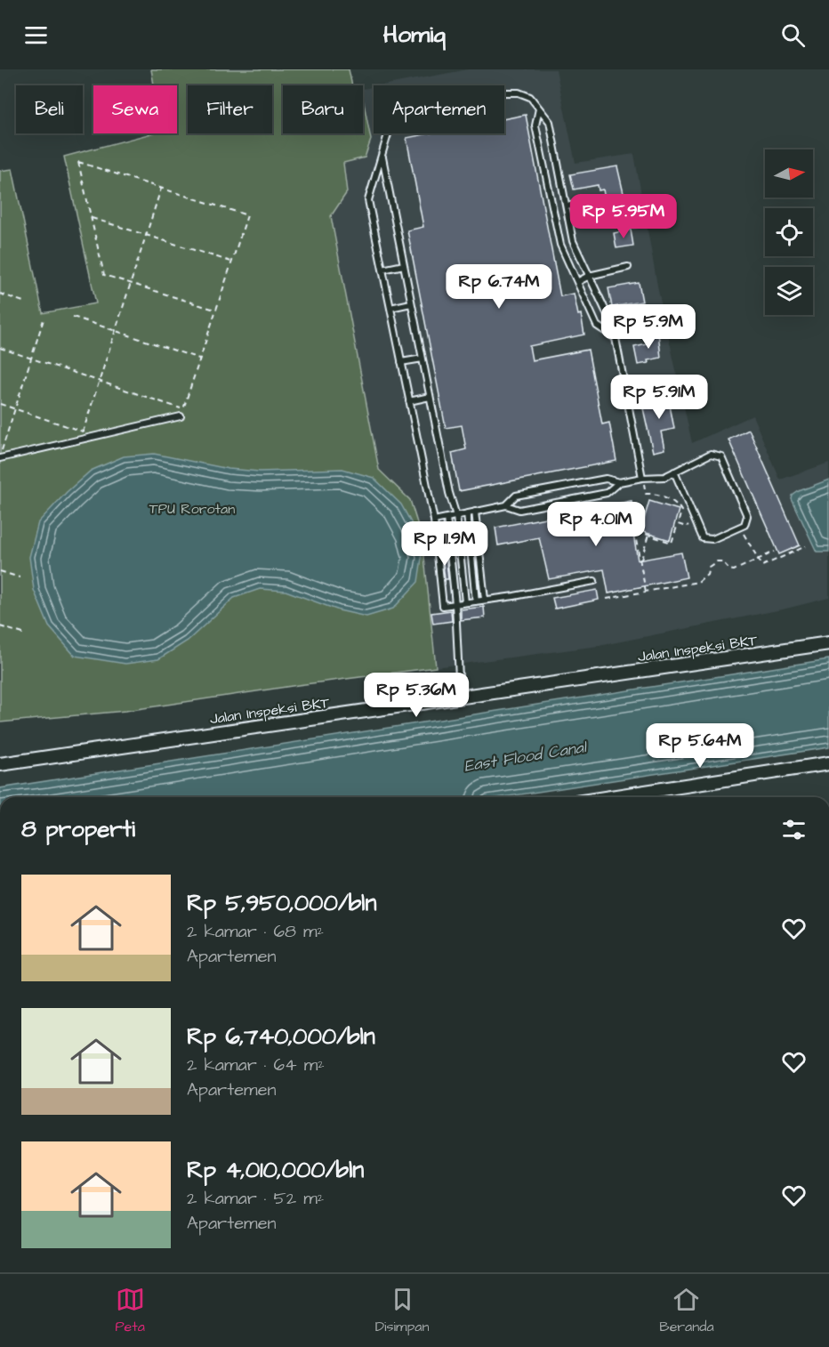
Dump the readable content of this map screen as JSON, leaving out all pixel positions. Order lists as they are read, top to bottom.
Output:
{
  "streets": {
    "street": ["Jalan Inspeksi BKT"]
  },
  "water": ["East Flood Canal"],
  "parks": ["TPU Rorotan"],
  "north": "right",
  "page": {
    "header": "Homiq",
    "chip": [
      "Beli",
      "Sewa",
      "Filter",
      "Baru",
      "Apartemen"
    ],
    "price": [
      "Rp 5.95M",
      "Rp 6.74M",
      "Rp 5.9M",
      "Rp 5.91M",
      "Rp 4.01M",
      "Rp 11.9M",
      "Rp 5.36M",
      "Rp 5.64M"
    ],
    "heading": "8 properti",
    "list": [
      {
        "name": "Rp 5,950,000/bln",
        "note": "2 kamar · 68 m² · Apartemen"
      },
      {
        "name": "Rp 6,740,000/bln",
        "note": "2 kamar · 64 m² · Apartemen"
      },
      {
        "name": "Rp 4,010,000/bln",
        "note": "2 kamar · 52 m² · Apartemen"
      }
    ],
    "tabs": ["Peta", "Disimpan", "Beranda"]
  }
}
